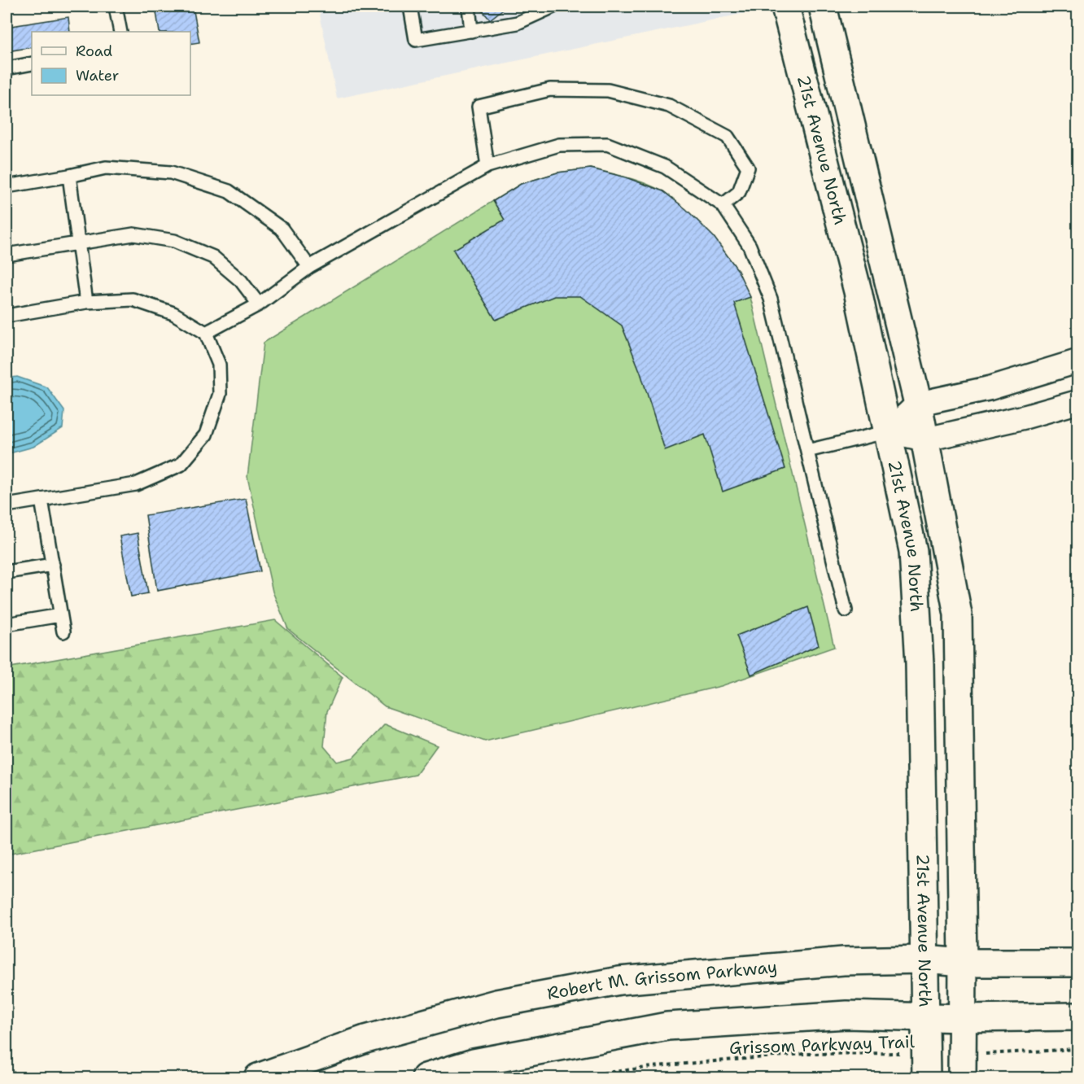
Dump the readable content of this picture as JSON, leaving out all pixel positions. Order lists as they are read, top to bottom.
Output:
{
  "streets": {
    "main road": ["21st Avenue North", "Robert M. Grissom Parkway"],
    "path": ["Grissom Parkway Trail"]
  },
  "crossings": [
    ["21st Avenue North", "Robert M. Grissom Parkway"],
    ["21st Avenue North", "Grissom Parkway Trail"]
  ],
  "legend": ["Road", "Water"]
}
